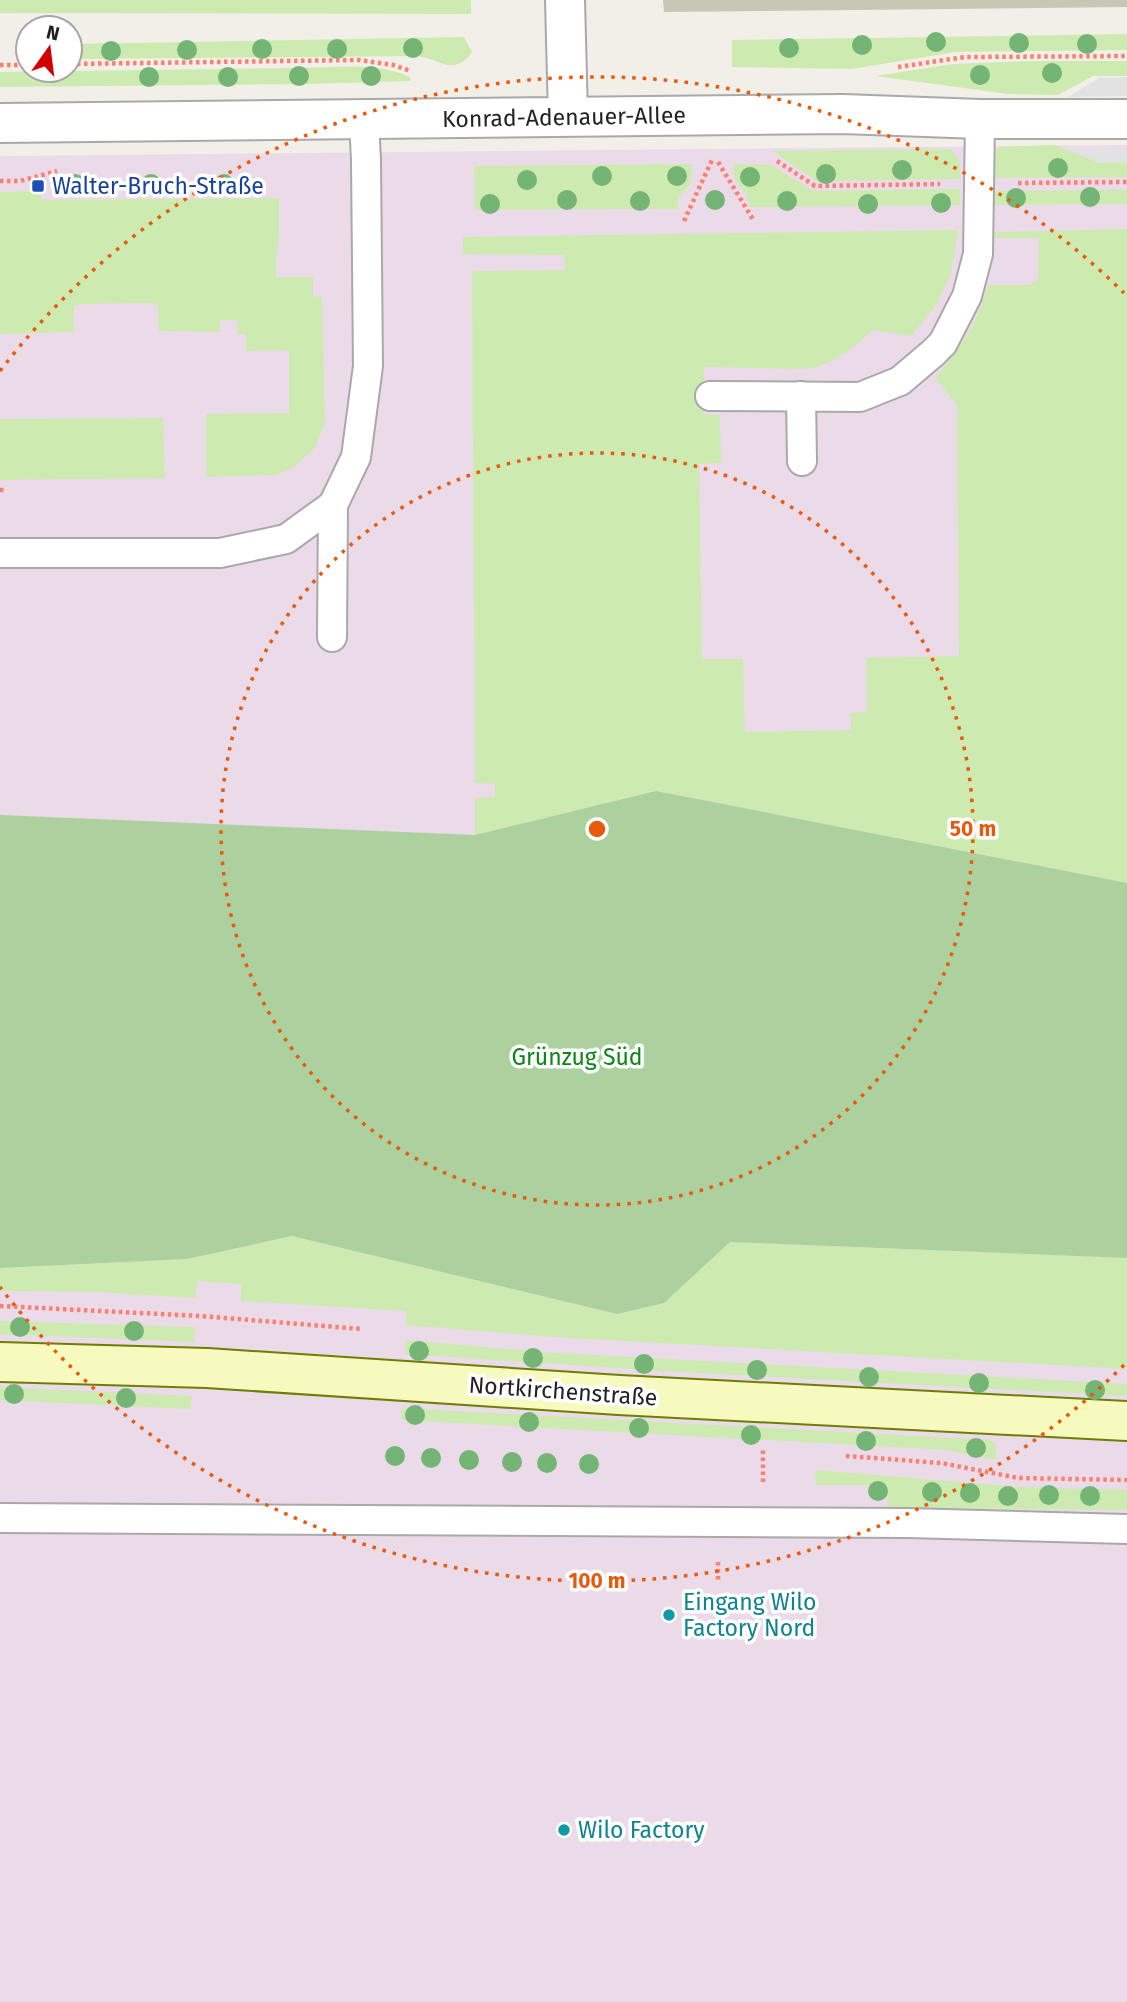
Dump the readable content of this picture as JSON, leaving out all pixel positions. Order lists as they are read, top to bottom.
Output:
{
  "streets": {
    "main road": ["Nortkirchenstraße"],
    "street": ["Konrad-Adenauer-Allee"]
  },
  "parks": ["Grünzug Süd"],
  "places": {
    "transit": ["Walter-Bruch-Straße"],
    "other": ["Eingang Wilo Factory Nord", "Wilo Factory"]
  },
  "north": "top",
  "rings": ["50 m", "100 m"]
}
